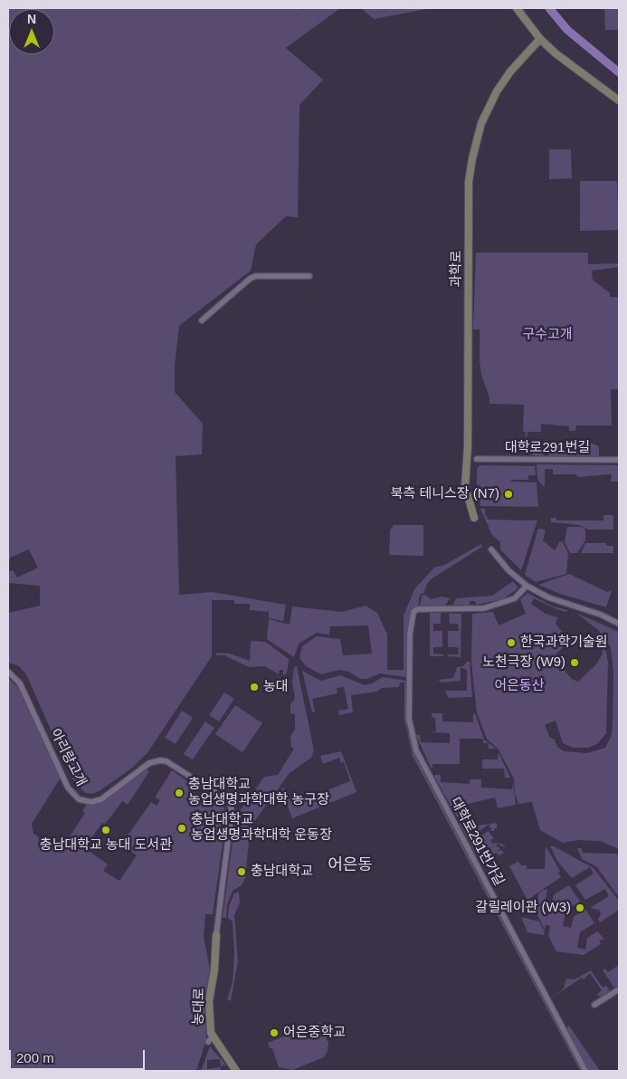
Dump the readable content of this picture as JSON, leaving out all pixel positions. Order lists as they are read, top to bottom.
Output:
{
  "streets": {
    "street": [
      "과학로",
      "대학로291번길",
      "아리랑고개",
      "대학로291번가길",
      "농대로"
    ]
  },
  "crossings": [
    ["아리랑고개", "농대로"]
  ],
  "districts": ["어은동"],
  "parks": ["구수고개", "어은동산"],
  "places": [
    "북측 테니스장 (N7)",
    "한국과학기술원",
    "노천극장 (W9)",
    "농대",
    "충남대학교 농업생명과학대학 농구장",
    "충남대학교 농업생명과학대학 운동장",
    "충남대학교 농대 도서관",
    "충남대학교",
    "갈릴레이관 (W3)",
    "어은중학교"
  ],
  "scale_bar": "200 m",
  "north": "top"
}
